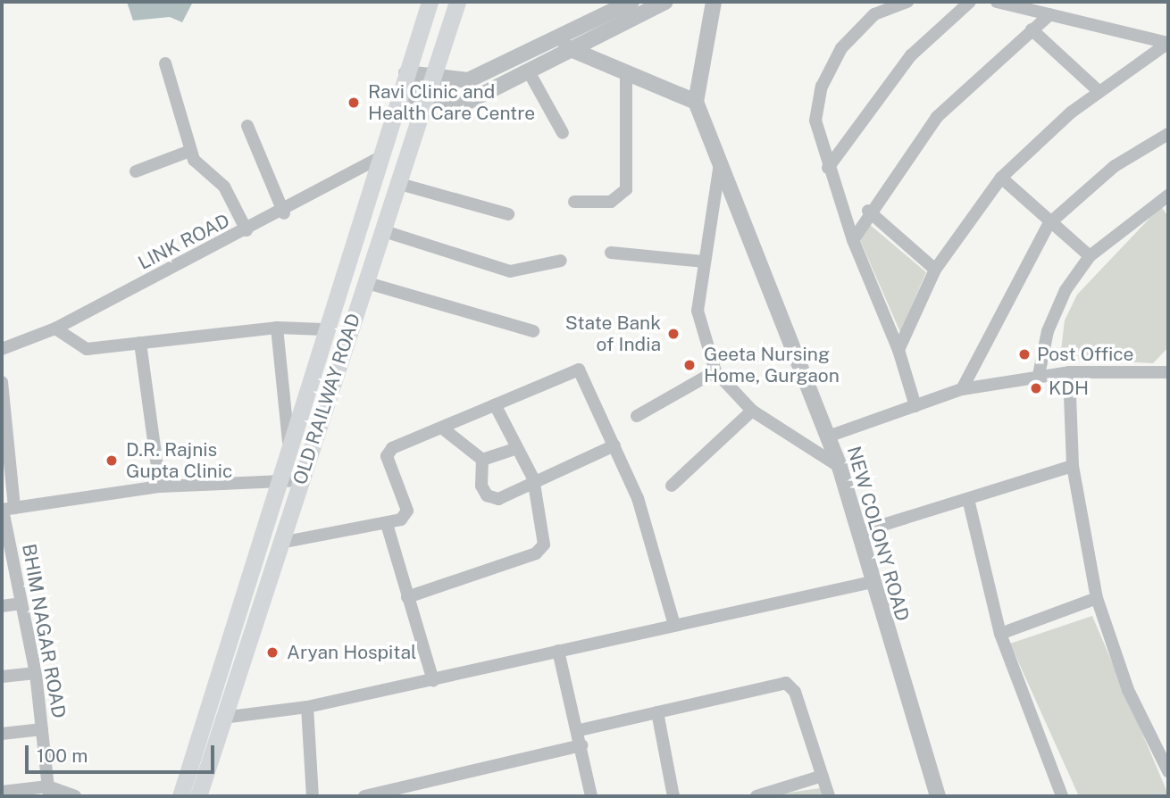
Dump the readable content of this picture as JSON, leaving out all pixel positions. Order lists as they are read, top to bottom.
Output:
{
  "streets": {
    "main road": ["OLD RAILWAY ROAD"],
    "street": ["LINK ROAD", "NEW COLONY ROAD", "BHIM NAGAR ROAD"]
  },
  "crossings": [
    ["LINK ROAD", "OLD RAILWAY ROAD"]
  ],
  "places": [
    "Ravi Clinic and Health Care Centre",
    "State Bank of India",
    "Post Office",
    "Geeta Nursing Home, Gurgaon",
    "KDH",
    "D.R. Rajnis Gupta Clinic",
    "Aryan Hospital"
  ],
  "scale_bar": "100 m"
}
